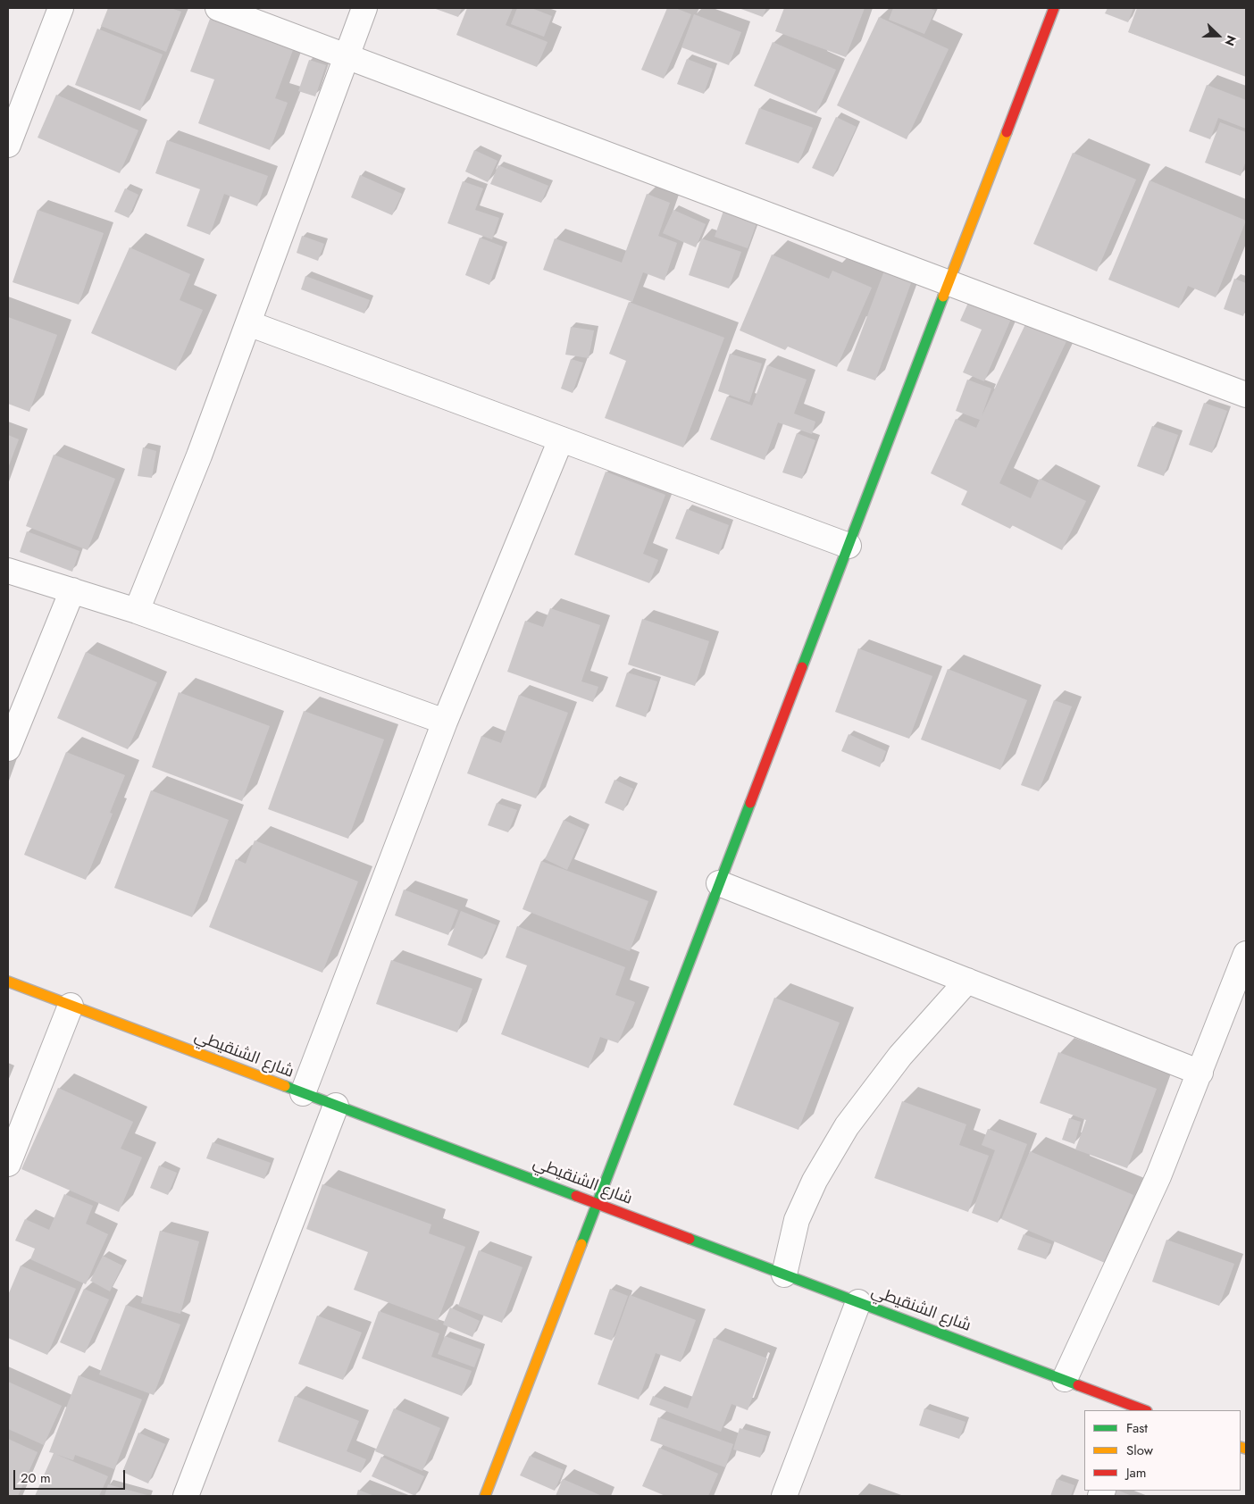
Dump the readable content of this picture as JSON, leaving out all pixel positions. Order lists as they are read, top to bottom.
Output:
{
  "streets": {
    "street": ["شارع الشنقيطي"]
  },
  "legend": ["Fast", "Slow", "Jam"],
  "scale_bar": "20 m",
  "north": "right"
}
